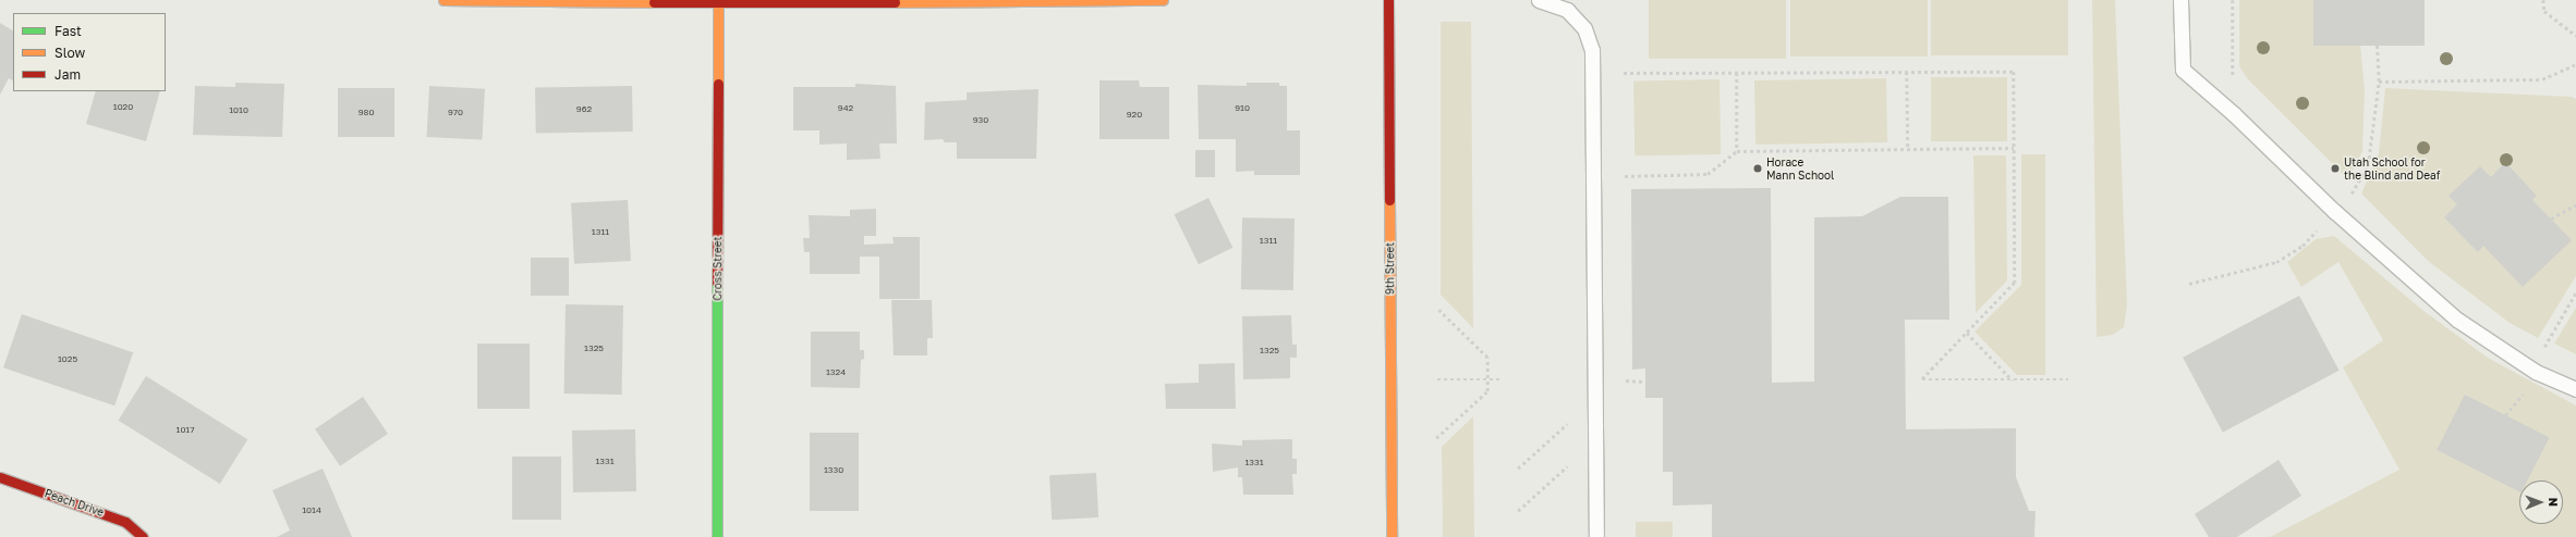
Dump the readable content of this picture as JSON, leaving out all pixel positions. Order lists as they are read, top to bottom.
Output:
{
  "streets": {
    "street": ["Cross Street", "9th Street", "Peach Drive"]
  },
  "places": ["Horace Mann School", "Utah School for the Blind and Deaf"],
  "house_numbers": [
    "1020",
    "942",
    "910",
    "962",
    "1010",
    "980",
    "970",
    "920",
    "930",
    "1311",
    "1311",
    "1325",
    "1325",
    "1025",
    "1324",
    "1017",
    "1331",
    "1331",
    "1330",
    "1014"
  ],
  "legend": ["Fast", "Slow", "Jam"],
  "north": "right"
}
